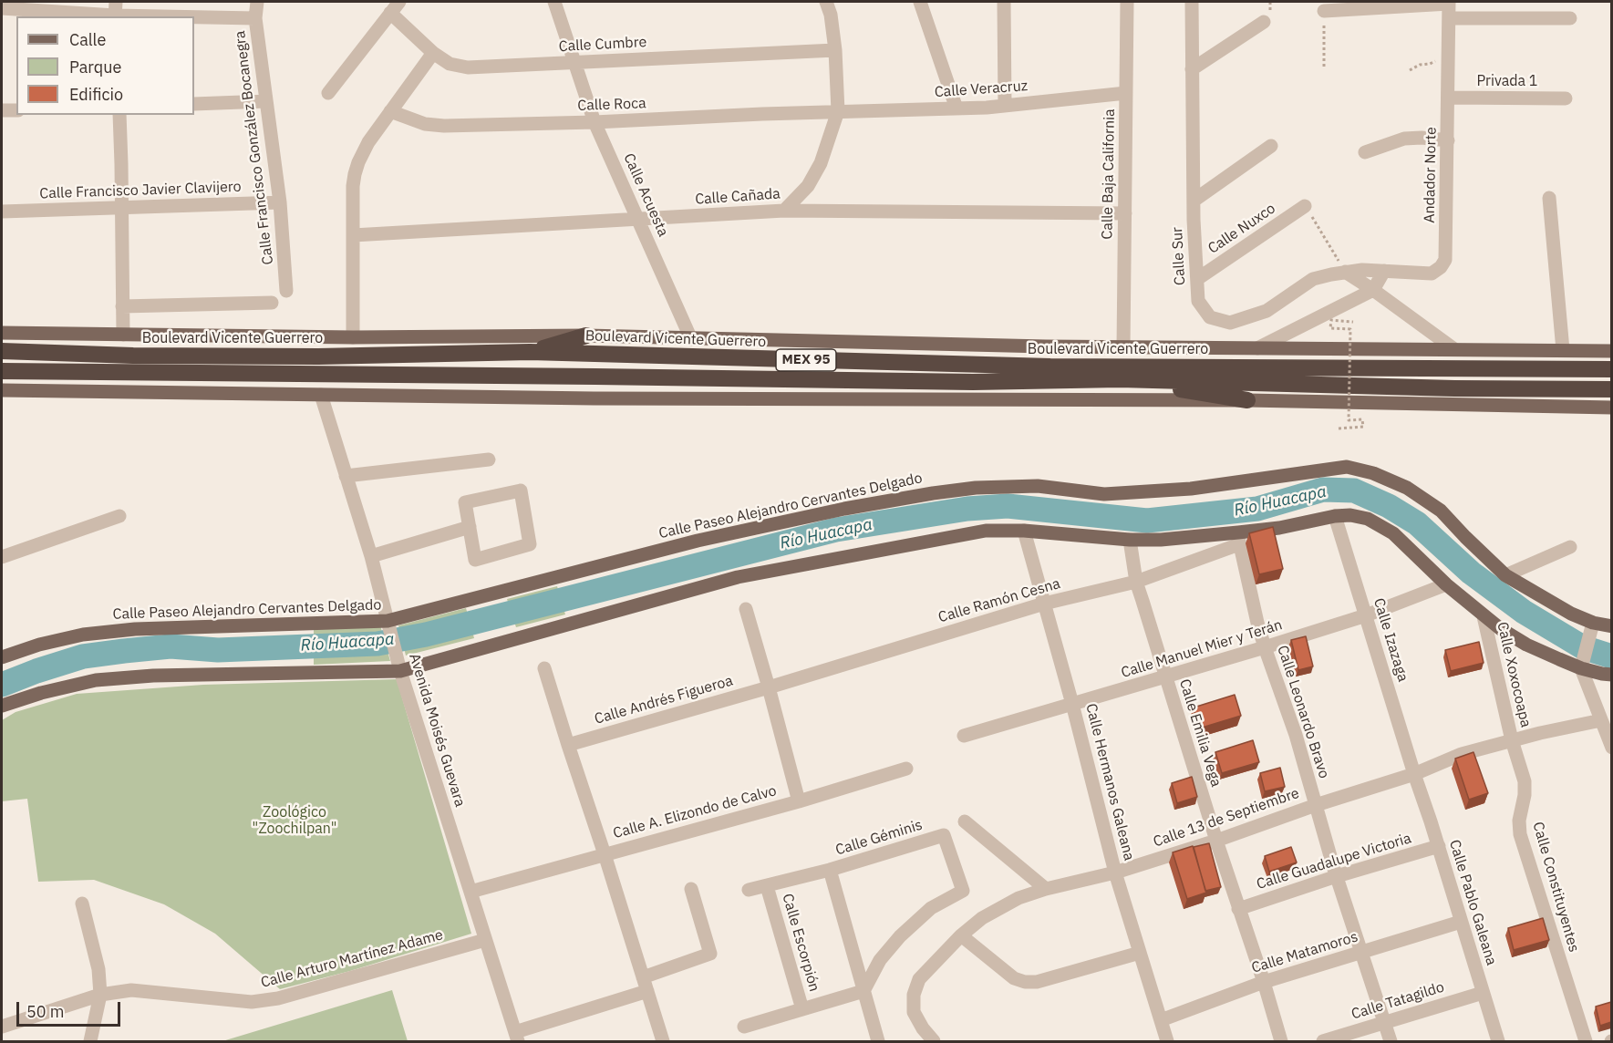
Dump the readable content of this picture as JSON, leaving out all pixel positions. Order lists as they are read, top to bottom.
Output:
{
  "streets": {
    "highway": ["Boulevard Vicente Guerrero", "MEX 95"],
    "main road": ["Calle Paseo Alejandro Cervantes Delgado"],
    "street": [
      "Calle Cumbre",
      "Privada 1",
      "Calle Veracruz",
      "Calle Roca",
      "Calle Francisco González Bocanegra",
      "Calle Baja California",
      "Andador Norte",
      "Calle Francisco Javier Clavijero",
      "Calle Acuesta",
      "Calle Cañada",
      "Calle Nuxco",
      "Calle Sur",
      "Calle Ramón Cesna",
      "Calle Izazaga",
      "Calle Manuel Mier y Terán",
      "Calle Xoxocoapa",
      "Calle Andrés Figueroa",
      "Calle Leonardo Bravo",
      "Avenida Moisés Guevara",
      "Calle Emilia Vega",
      "Calle Hermanos Galeana",
      "Calle A. Elizondo de Calvo",
      "Calle 13 de Septiembre",
      "Calle Géminis",
      "Calle Guadalupe Victoria",
      "Calle Constituyentes",
      "Calle Pablo Galeana",
      "Calle Escorpión",
      "Calle Matamoros",
      "Calle Arturo Martínez Adame",
      "Calle Tatagildo"
    ]
  },
  "crossings": [
    ["Calle Cumbre", "Calle Acuesta"],
    ["Privada 1", "Andador Norte"],
    ["Calle Veracruz", "Calle Roca"],
    ["Calle Veracruz", "Calle Baja California"],
    ["Calle Roca", "Calle Acuesta"],
    ["Calle Francisco González Bocanegra", "Calle Francisco Javier Clavijero"],
    ["Calle Baja California", "Calle Cañada"],
    ["Calle Baja California", "Boulevard Vicente Guerrero"],
    ["Andador Norte", "Calle Sur"],
    ["Calle Acuesta", "Calle Cañada"],
    ["Calle Acuesta", "Boulevard Vicente Guerrero"],
    ["Calle Nuxco", "Calle Sur"],
    ["Calle Paseo Alejandro Cervantes Delgado", "Avenida Moisés Guevara"],
    ["Calle Ramón Cesna", "Calle Andrés Figueroa"],
    ["Calle Ramón Cesna", "Calle Leonardo Bravo"],
    ["Calle Ramón Cesna", "Calle Emilia Vega"],
    ["Calle Ramón Cesna", "Calle Hermanos Galeana"],
    ["Calle Ramón Cesna", "Calle A. Elizondo de Calvo"],
    ["Calle Izazaga", "Calle Manuel Mier y Terán"],
    ["Calle Izazaga", "Calle 13 de Septiembre"],
    ["Calle Izazaga", "Calle Pablo Galeana"],
    ["Calle Manuel Mier y Terán", "Calle Leonardo Bravo"],
    ["Calle Manuel Mier y Terán", "Calle Emilia Vega"],
    ["Calle Manuel Mier y Terán", "Calle Hermanos Galeana"],
    ["Calle Xoxocoapa", "Calle 13 de Septiembre"],
    ["Calle Xoxocoapa", "Calle Constituyentes"],
    ["Calle Andrés Figueroa", "Calle A. Elizondo de Calvo"],
    ["Calle Leonardo Bravo", "Calle 13 de Septiembre"],
    ["Calle Leonardo Bravo", "Calle Guadalupe Victoria"],
    ["Calle Leonardo Bravo", "Calle Matamoros"],
    ["Calle Leonardo Bravo", "Calle Tatagildo"],
    ["Avenida Moisés Guevara", "Calle A. Elizondo de Calvo"],
    ["Avenida Moisés Guevara", "Calle Arturo Martínez Adame"],
    ["Calle Emilia Vega", "Calle 13 de Septiembre"],
    ["Calle Emilia Vega", "Calle Guadalupe Victoria"],
    ["Calle Emilia Vega", "Calle Matamoros"],
    ["Calle Hermanos Galeana", "Calle 13 de Septiembre"],
    ["Calle Hermanos Galeana", "Calle Matamoros"],
    ["Calle 13 de Septiembre", "Calle Constituyentes"],
    ["Calle 13 de Septiembre", "Calle Pablo Galeana"],
    ["Calle Géminis", "Calle Escorpión"],
    ["Calle Guadalupe Victoria", "Calle Pablo Galeana"],
    ["Calle Pablo Galeana", "Calle Matamoros"],
    ["Calle Pablo Galeana", "Calle Tatagildo"]
  ],
  "water": ["Río Huacapa"],
  "parks": ["Zoológico \"Zoochilpan\""],
  "legend": ["Calle", "Parque", "Edificio"],
  "scale_bar": "50 m"
}
